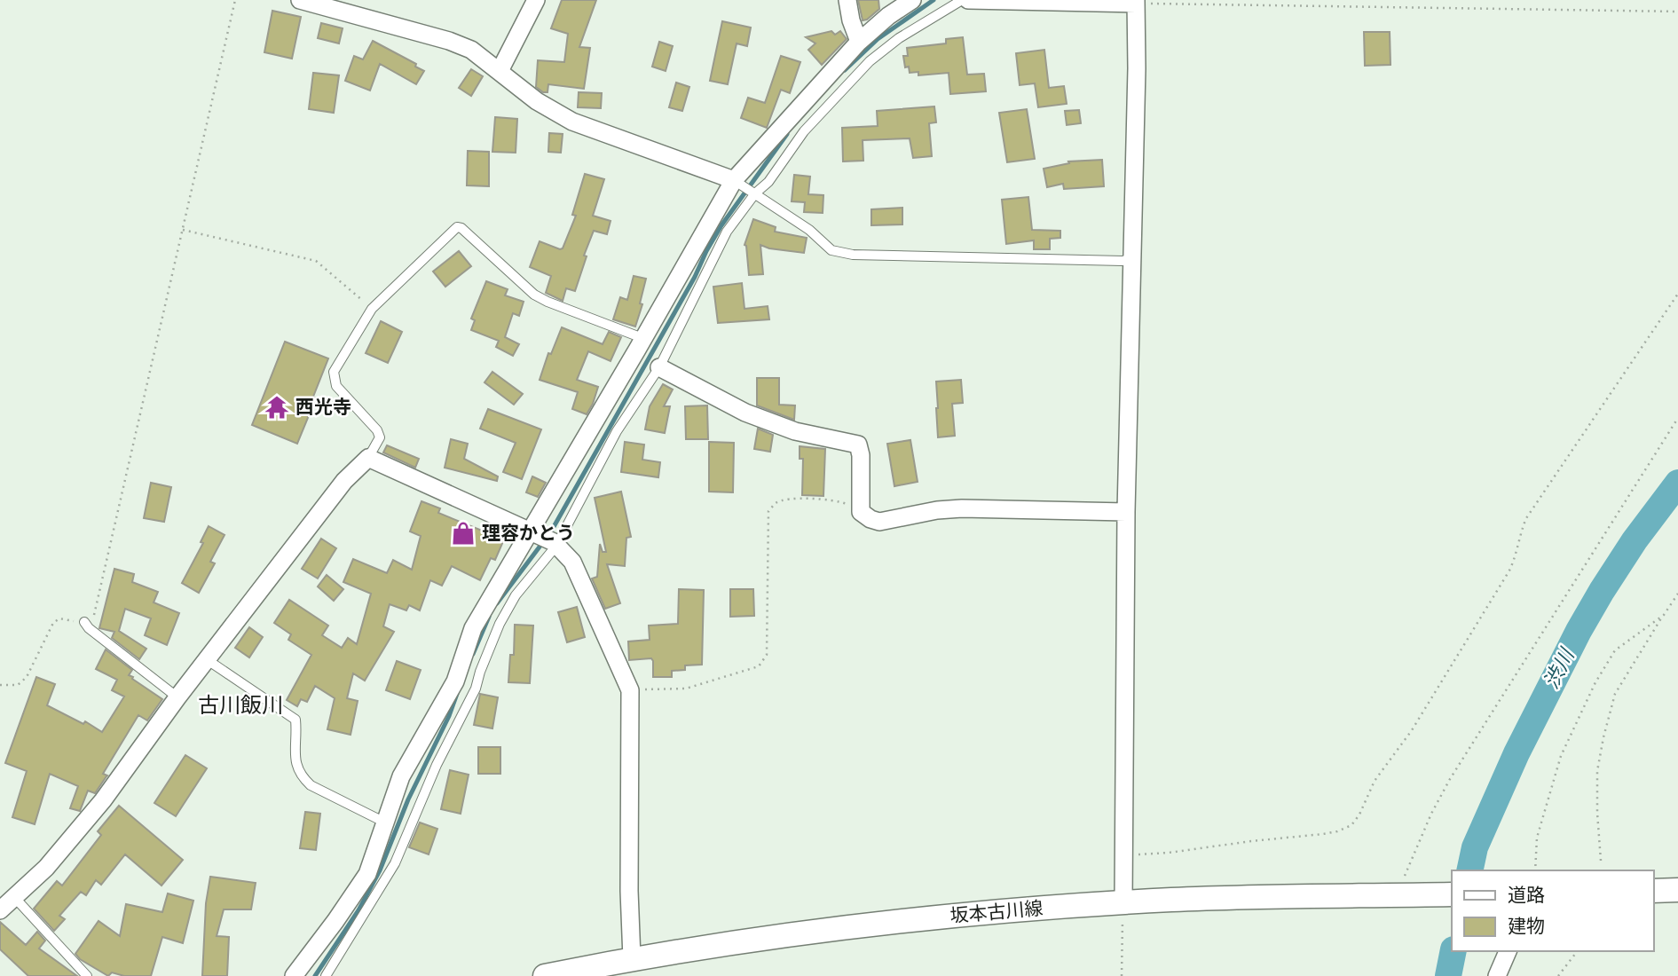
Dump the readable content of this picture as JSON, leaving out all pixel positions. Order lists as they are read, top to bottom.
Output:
{
  "streets": {
    "main road": ["坂本古川線"]
  },
  "districts": ["古川飯川"],
  "water": ["渋川"],
  "places": {
    "temple": ["西光寺"],
    "shop": ["理容かとう"]
  },
  "legend": ["道路", "建物"]
}
